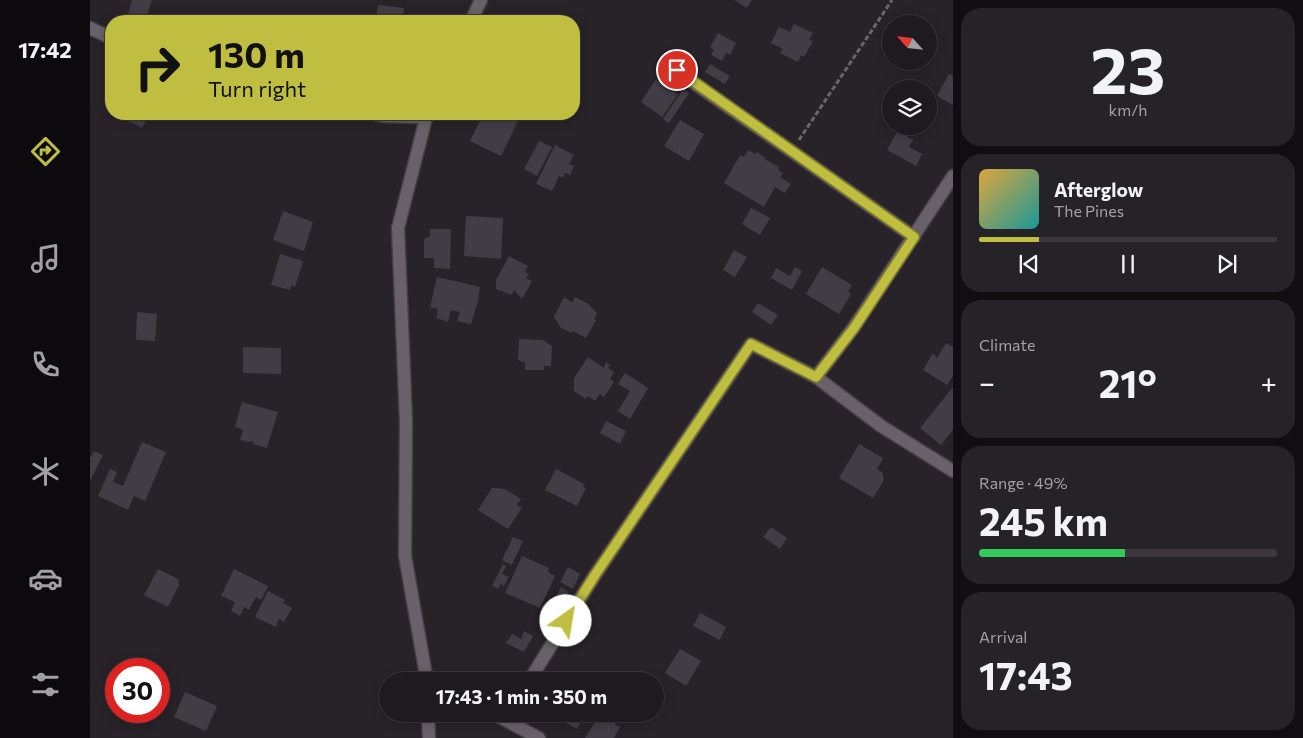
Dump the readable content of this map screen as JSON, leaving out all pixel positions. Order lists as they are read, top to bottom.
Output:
{
  "north": "top left",
  "page": {
    "tabs": "17:42",
    "tile": [
      ["23", "km/h"],
      "Climate",
      ["Range · 49%", "245 km"],
      ["Arrival", "17:43"]
    ],
    "turn": ["130 m", "Turn right"],
    "song": ["Afterglow", "The Pines"],
    "heat": ["−", "21°", "+"],
    "limit": "30",
    "trip": "17:43 · 1 min · 350 m"
  }
}
